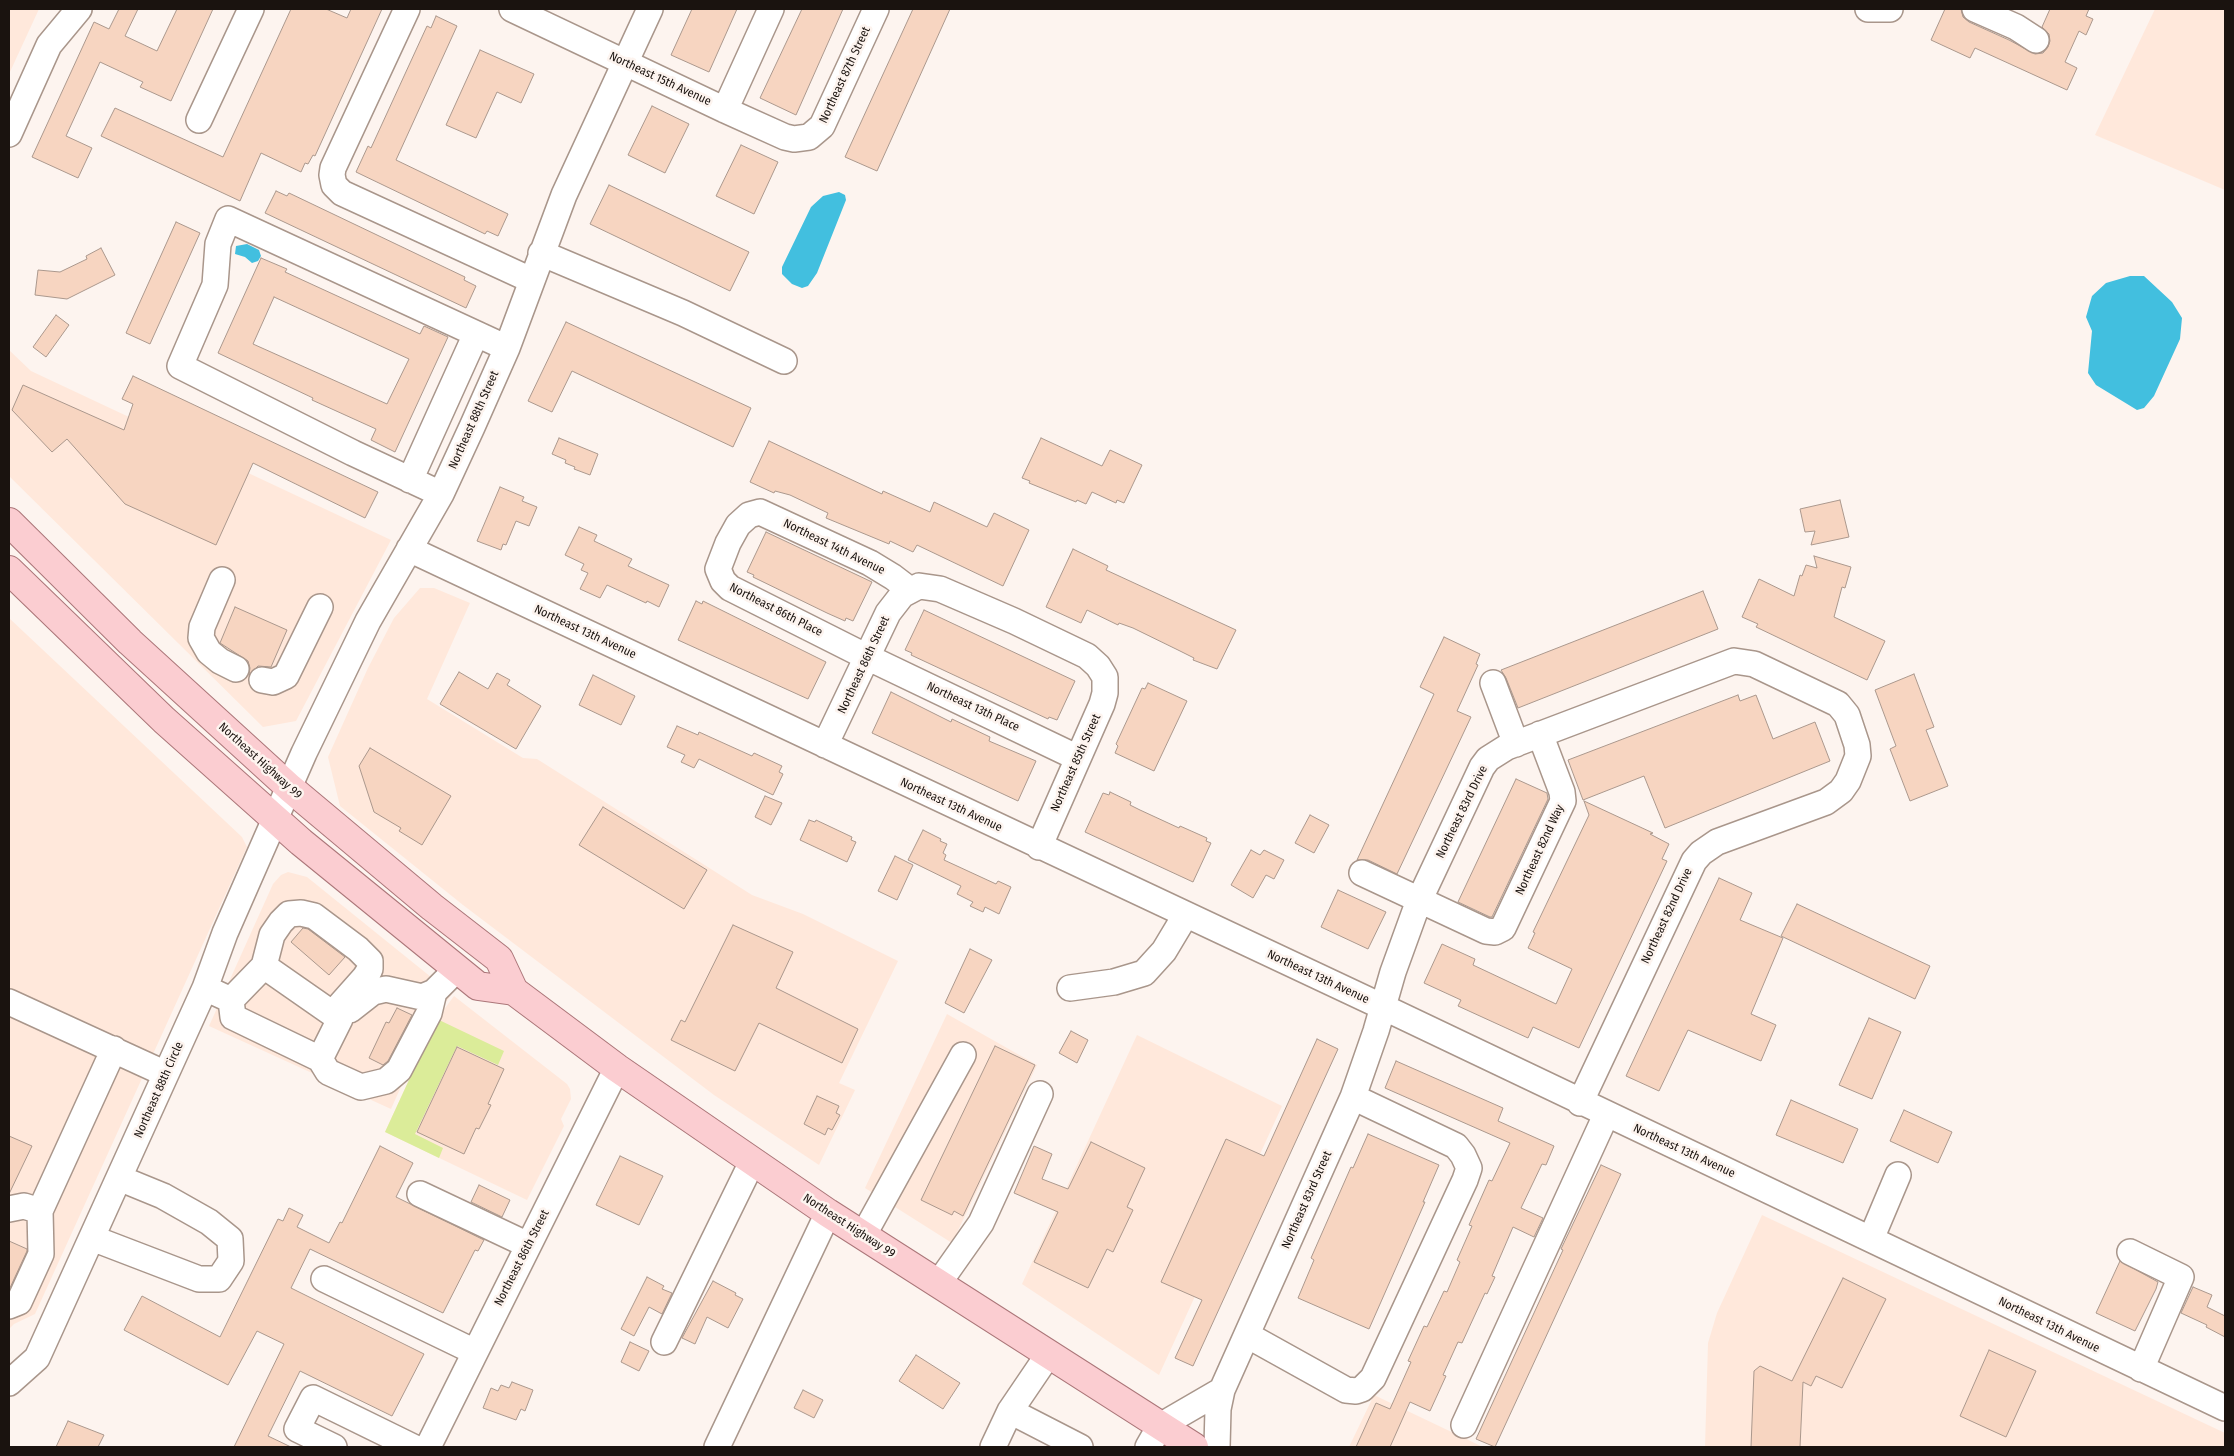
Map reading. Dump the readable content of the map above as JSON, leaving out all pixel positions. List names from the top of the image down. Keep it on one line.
{"streets":{"main road":["Northeast Highway 99"],"street":["Northeast 87th Street","Northeast 15th Avenue","Northeast 88th Street","Northeast 14th Avenue","Northeast 86th Place","Northeast 13th Avenue","Northeast 86th Street","Northeast 13th Place","Northeast 85th Street","Northeast 83rd Drive","Northeast 82nd Way","Northeast 82nd Drive","Northeast 88th Circle","Northeast 83rd Street"]},"crossings":[["Northeast 87th Street","Northeast 15th Avenue"],["Northeast 15th Avenue","Northeast 88th Street"],["Northeast 88th Street","Northeast 13th Avenue"],["Northeast 88th Street","Northeast Highway 99"],["Northeast 88th Street","Northeast 88th Circle"],["Northeast 14th Avenue","Northeast 86th Place"],["Northeast 14th Avenue","Northeast 86th Street"],["Northeast 14th Avenue","Northeast 85th Street"],["Northeast 86th Place","Northeast 86th Street"],["Northeast 86th Place","Northeast 13th Place"],["Northeast 13th Avenue","Northeast 86th Street"],["Northeast 13th Avenue","Northeast 85th Street"],["Northeast 13th Avenue","Northeast 83rd Drive"],["Northeast 13th Avenue","Northeast 82nd Drive"],["Northeast 13th Avenue","Northeast 83rd Street"],["Northeast 86th Street","Northeast 13th Place"],["Northeast 86th Street","Northeast Highway 99"],["Northeast 86th Street","Northeast 85th Street"],["Northeast 13th Place","Northeast 85th Street"],["Northeast Highway 99","Northeast 88th Circle"],["Northeast 83rd Drive","Northeast 82nd Way"],["Northeast 83rd Drive","Northeast 82nd Drive"],["Northeast 83rd Drive","Northeast 83rd Street"]]}
